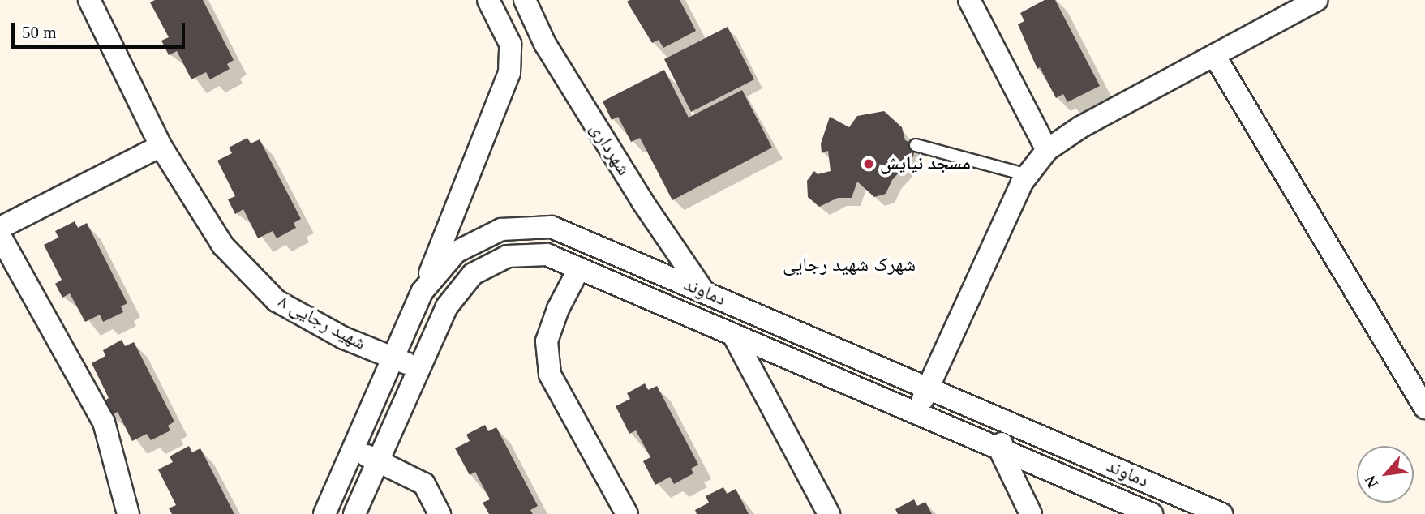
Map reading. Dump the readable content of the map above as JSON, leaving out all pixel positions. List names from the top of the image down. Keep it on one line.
{"streets":{"street":["شهرداری","دماوند","شهید رجایی ۸"]},"crossings":[["شهرداری","دماوند"],["دماوند","شهید رجایی ۸"]],"districts":["شهرک شهید رجایی"],"places":["مسجد نیایش"],"scale_bar":"50 m","north":"bottom left"}
